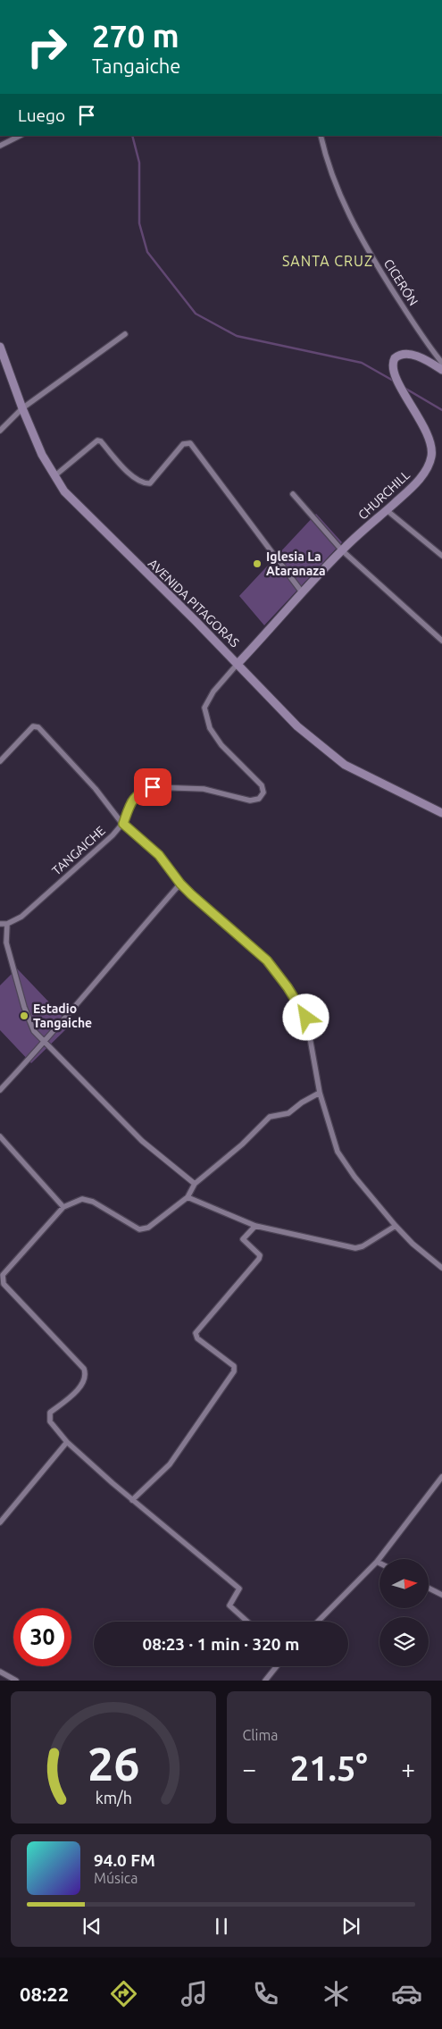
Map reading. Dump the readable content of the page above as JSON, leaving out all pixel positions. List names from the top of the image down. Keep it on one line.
{"streets":{"main road":["CHURCHILL","AVENIDA PITAGORAS"],"street":["CICERÓN","TANGAICHE"]},"crossings":[["CHURCHILL","AVENIDA PITAGORAS"],["CHURCHILL","TANGAICHE"],["AVENIDA PITAGORAS","TANGAICHE"]],"districts":["SANTA CRUZ"],"places":["Iglesia La Ataranaza","Estadio Tangaiche"],"north":"right","page":{"turn":["270 m","Tangaiche"],"then":"Luego","limit":"30","trip":"08:23 · 1 min · 320 m","tile":"Clima","heat":["−","21.5°","+"],"song":["94.0 FM","Música"],"tabs":"08:22","gauge":["26","km/h"]}}
